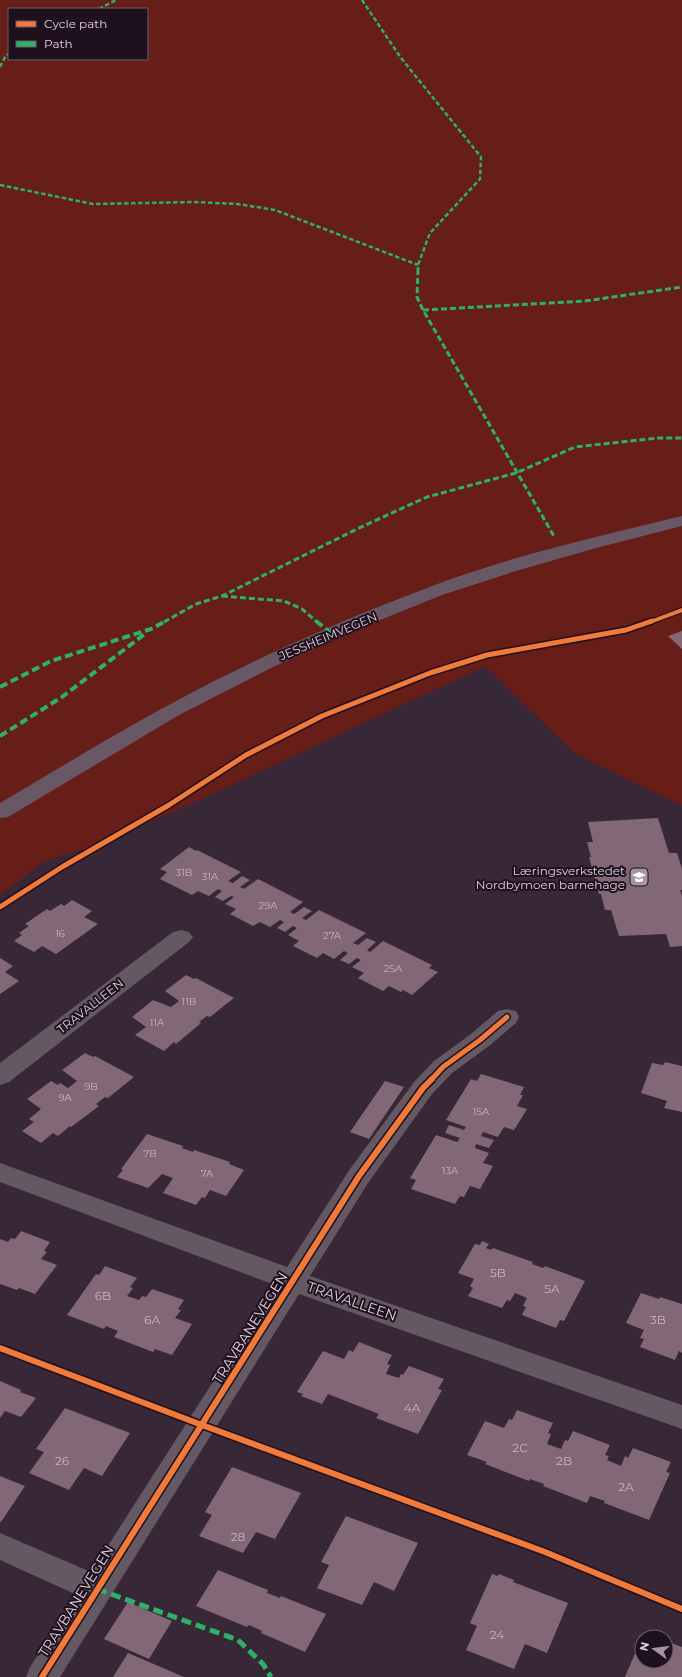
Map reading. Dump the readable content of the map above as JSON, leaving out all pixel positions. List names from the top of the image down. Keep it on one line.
{"streets":{"main road":["JESSHEIMVEGEN"],"street":["TRAVALLEEN","TRAVBANEVEGEN"]},"crossings":[["TRAVALLEEN","TRAVBANEVEGEN"]],"places":{"school or university":["Læringsverkstedet Nordbymoen barnehage"]},"house_numbers":["31B","31A","29A","16","27A","25A","11B","11A","9B","9A","15A","7B","13A","7A","5B","5A","6B","6A","3B","4A","2C","26","2B","2A","28","24"],"legend":["Cycle path","Path"],"north":"left"}
